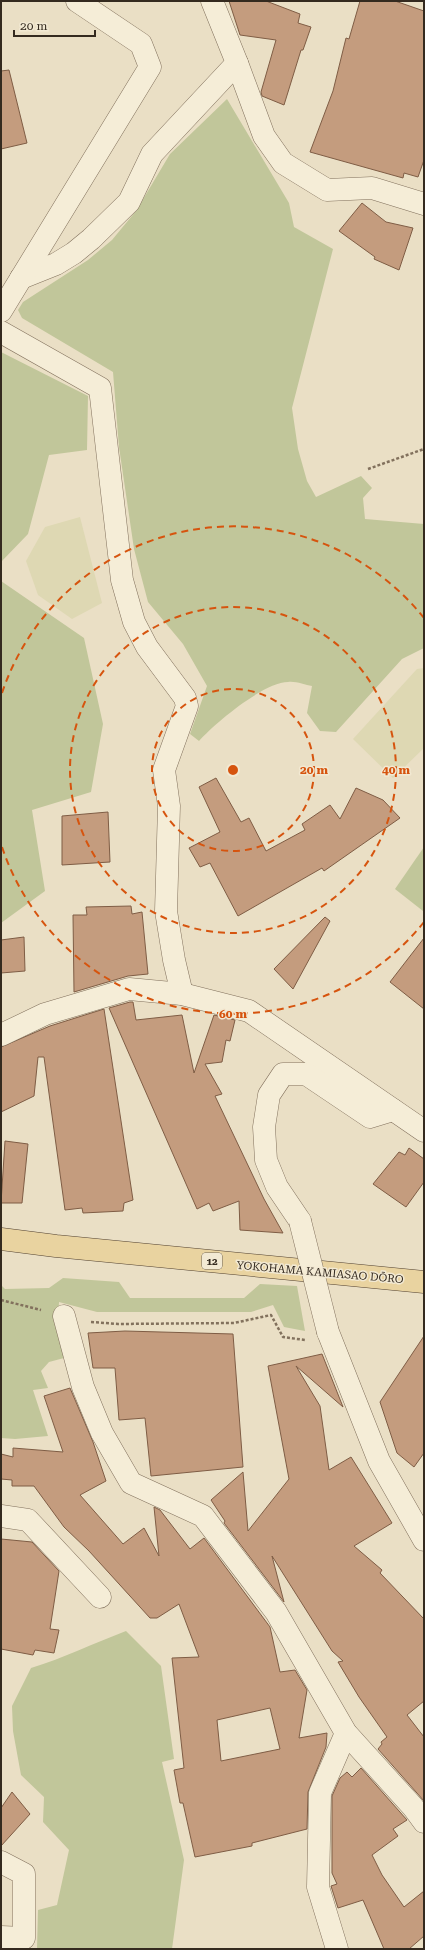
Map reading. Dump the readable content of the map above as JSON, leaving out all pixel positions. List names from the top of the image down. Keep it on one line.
{"streets":{"main road":["12","YOKOHAMA KAMIASAO DŌRO"]},"scale_bar":"20 m","rings":["20 m","40 m","60 m"]}
